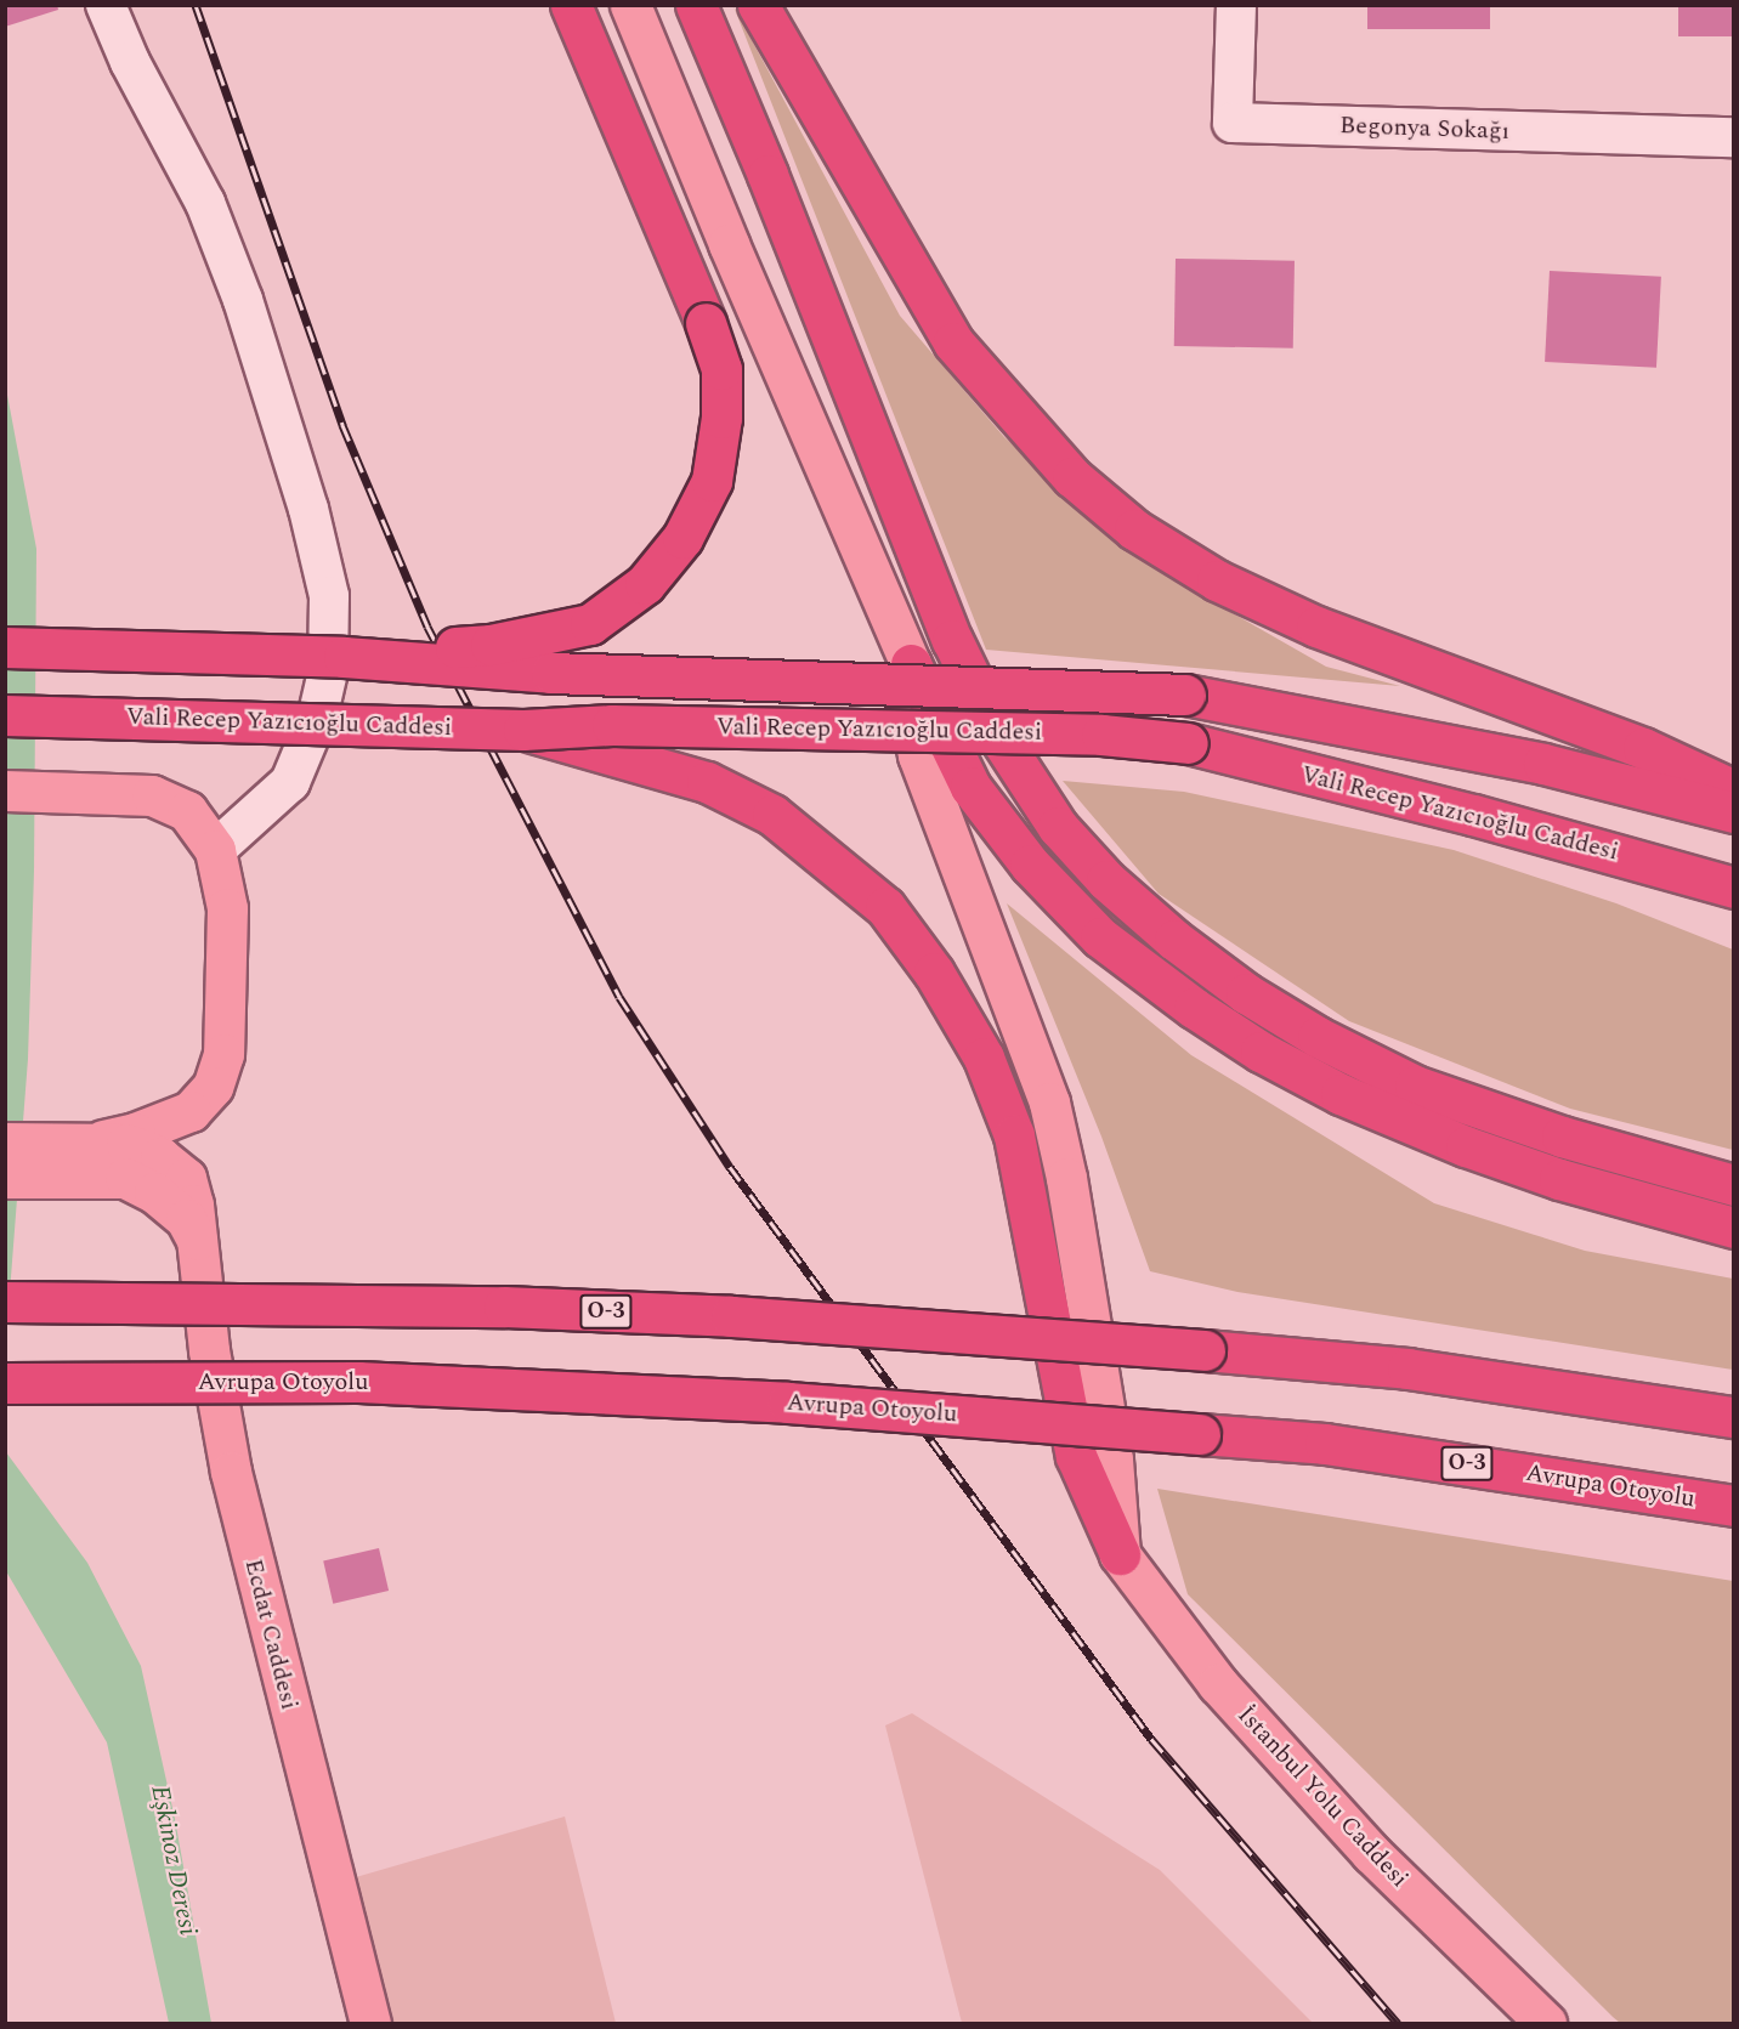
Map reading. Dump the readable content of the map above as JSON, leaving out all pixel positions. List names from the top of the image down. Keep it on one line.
{"streets":{"highway":["Vali Recep Yazıcıoğlu Caddesi","O-3","Avrupa Otoyolu"],"main road":["Ecdat Caddesi","İstanbul Yolu Caddesi"],"street":["Begonya Sokağı"]},"water":["Eşkinoz Deresi"]}
